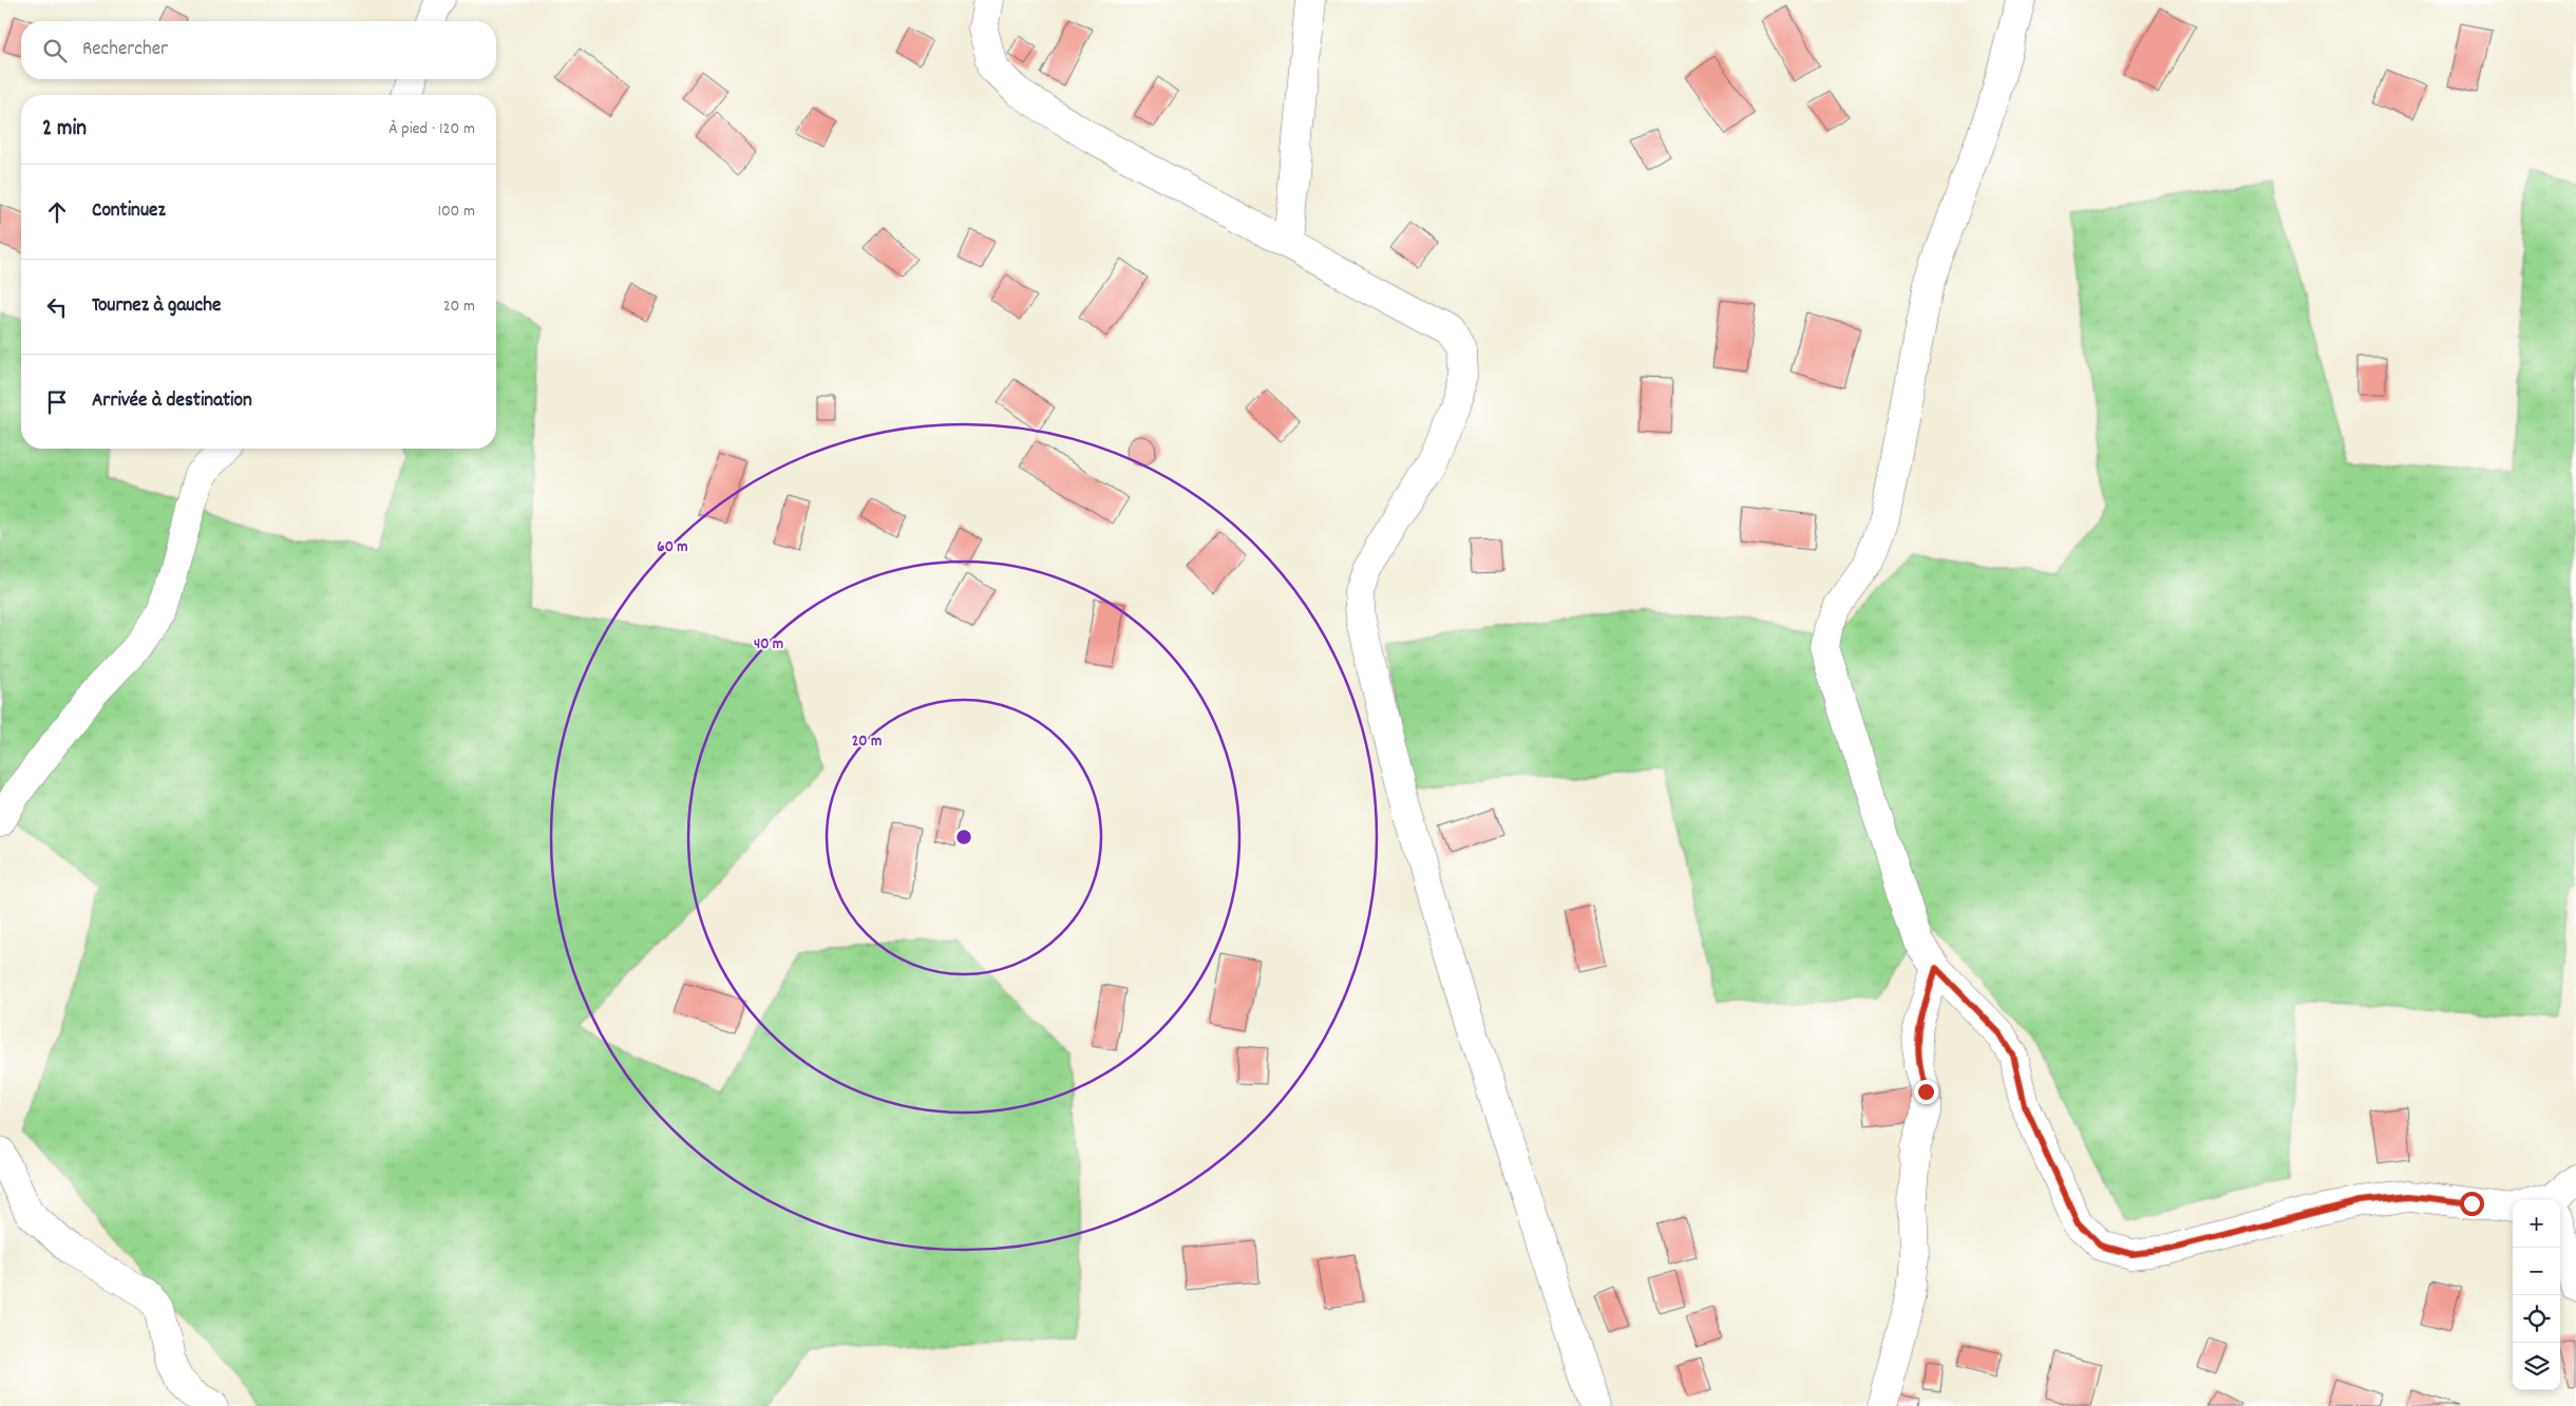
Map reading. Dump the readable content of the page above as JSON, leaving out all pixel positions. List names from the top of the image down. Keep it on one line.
{"page":{"search":"Rechercher","heading":["2 min","À pied · 120 m"],"list":[["Continuez","100 m"],["Tournez à gauche","20 m"],"Arrivée à destination"],"map_buttons":["+","−"]},"rings":["60 m","40 m","20 m"]}
